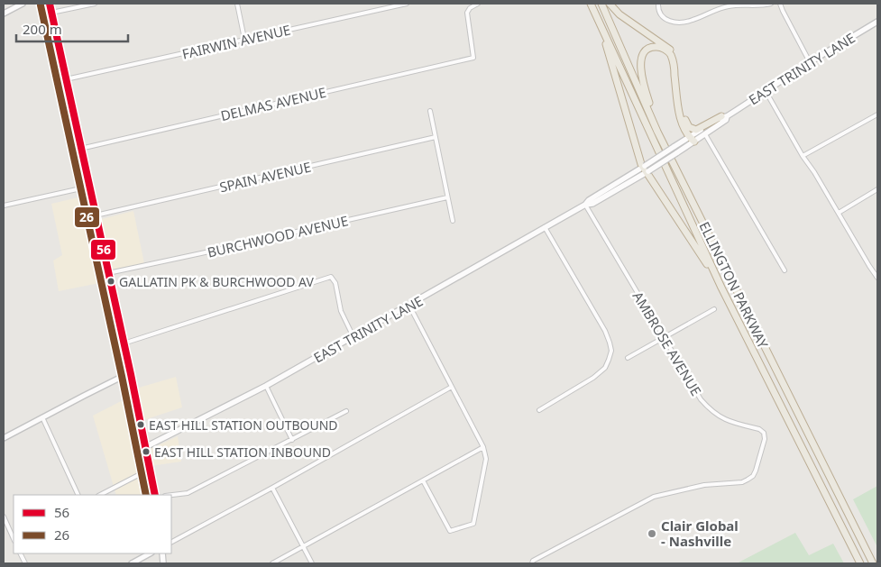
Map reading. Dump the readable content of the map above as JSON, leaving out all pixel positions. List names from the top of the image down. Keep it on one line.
{"streets":{"highway":["ELLINGTON PARKWAY"],"main road":["EAST TRINITY LANE"],"street":["FAIRWIN AVENUE","DELMAS AVENUE","SPAIN AVENUE","BURCHWOOD AVENUE","AMBROSE AVENUE"]},"crossings":[["EAST TRINITY LANE","AMBROSE AVENUE"]],"places":["GALLATIN PK & BURCHWOOD AV","EAST HILL STATION OUTBOUND","EAST HILL STATION INBOUND","Clair Global - Nashville"],"lines":["transit line 56","transit line 26"],"legend":["56","26"],"scale_bar":"200 m"}
